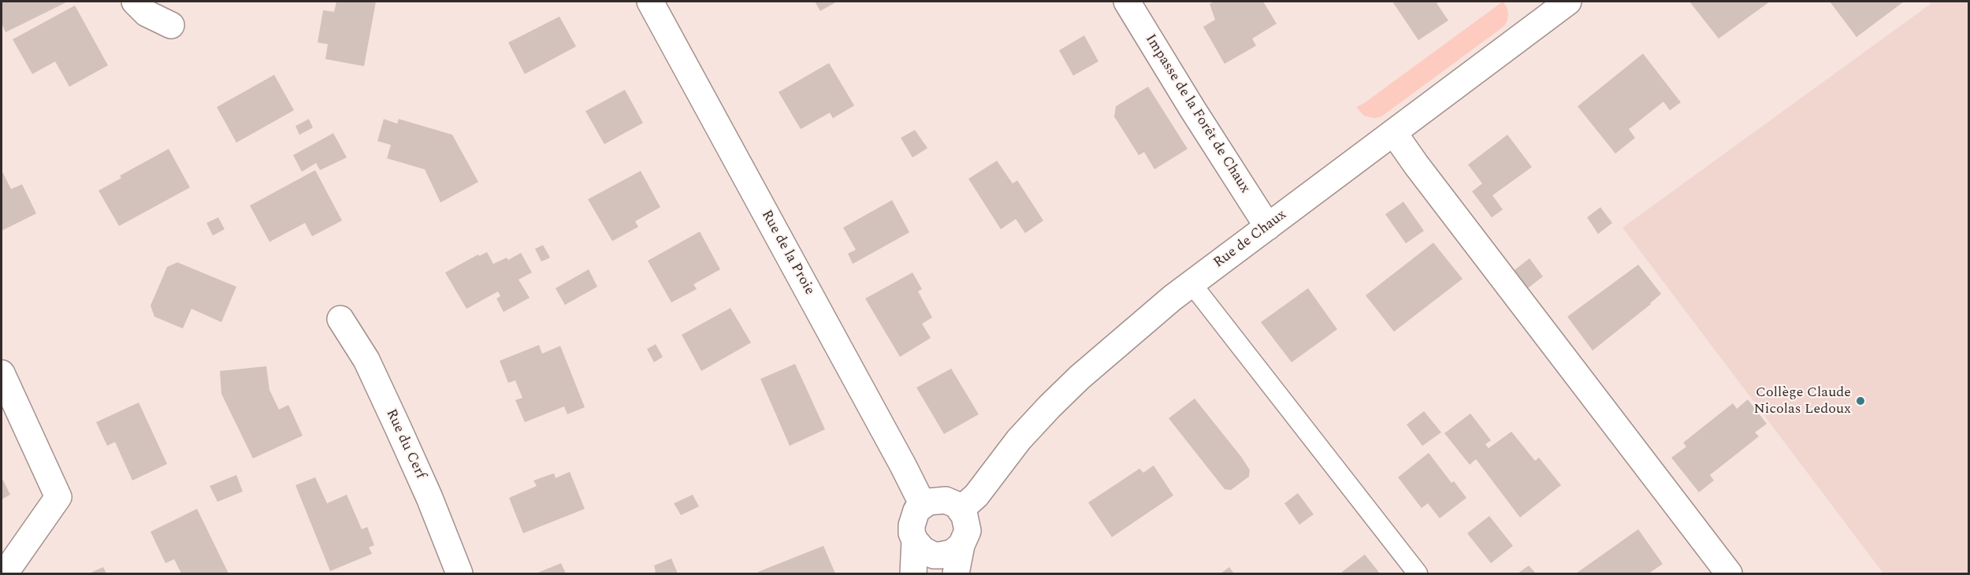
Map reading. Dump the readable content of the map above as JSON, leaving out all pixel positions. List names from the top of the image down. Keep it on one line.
{"streets":{"street":["Impasse de la Forêt de Chaux","Rue de Chaux","Rue de la Proie","Rue du Cerf"]},"crossings":[["Impasse de la Forêt de Chaux","Rue de Chaux"],["Rue de Chaux","Rue de la Proie"]],"places":["Collège Claude Nicolas Ledoux"]}
